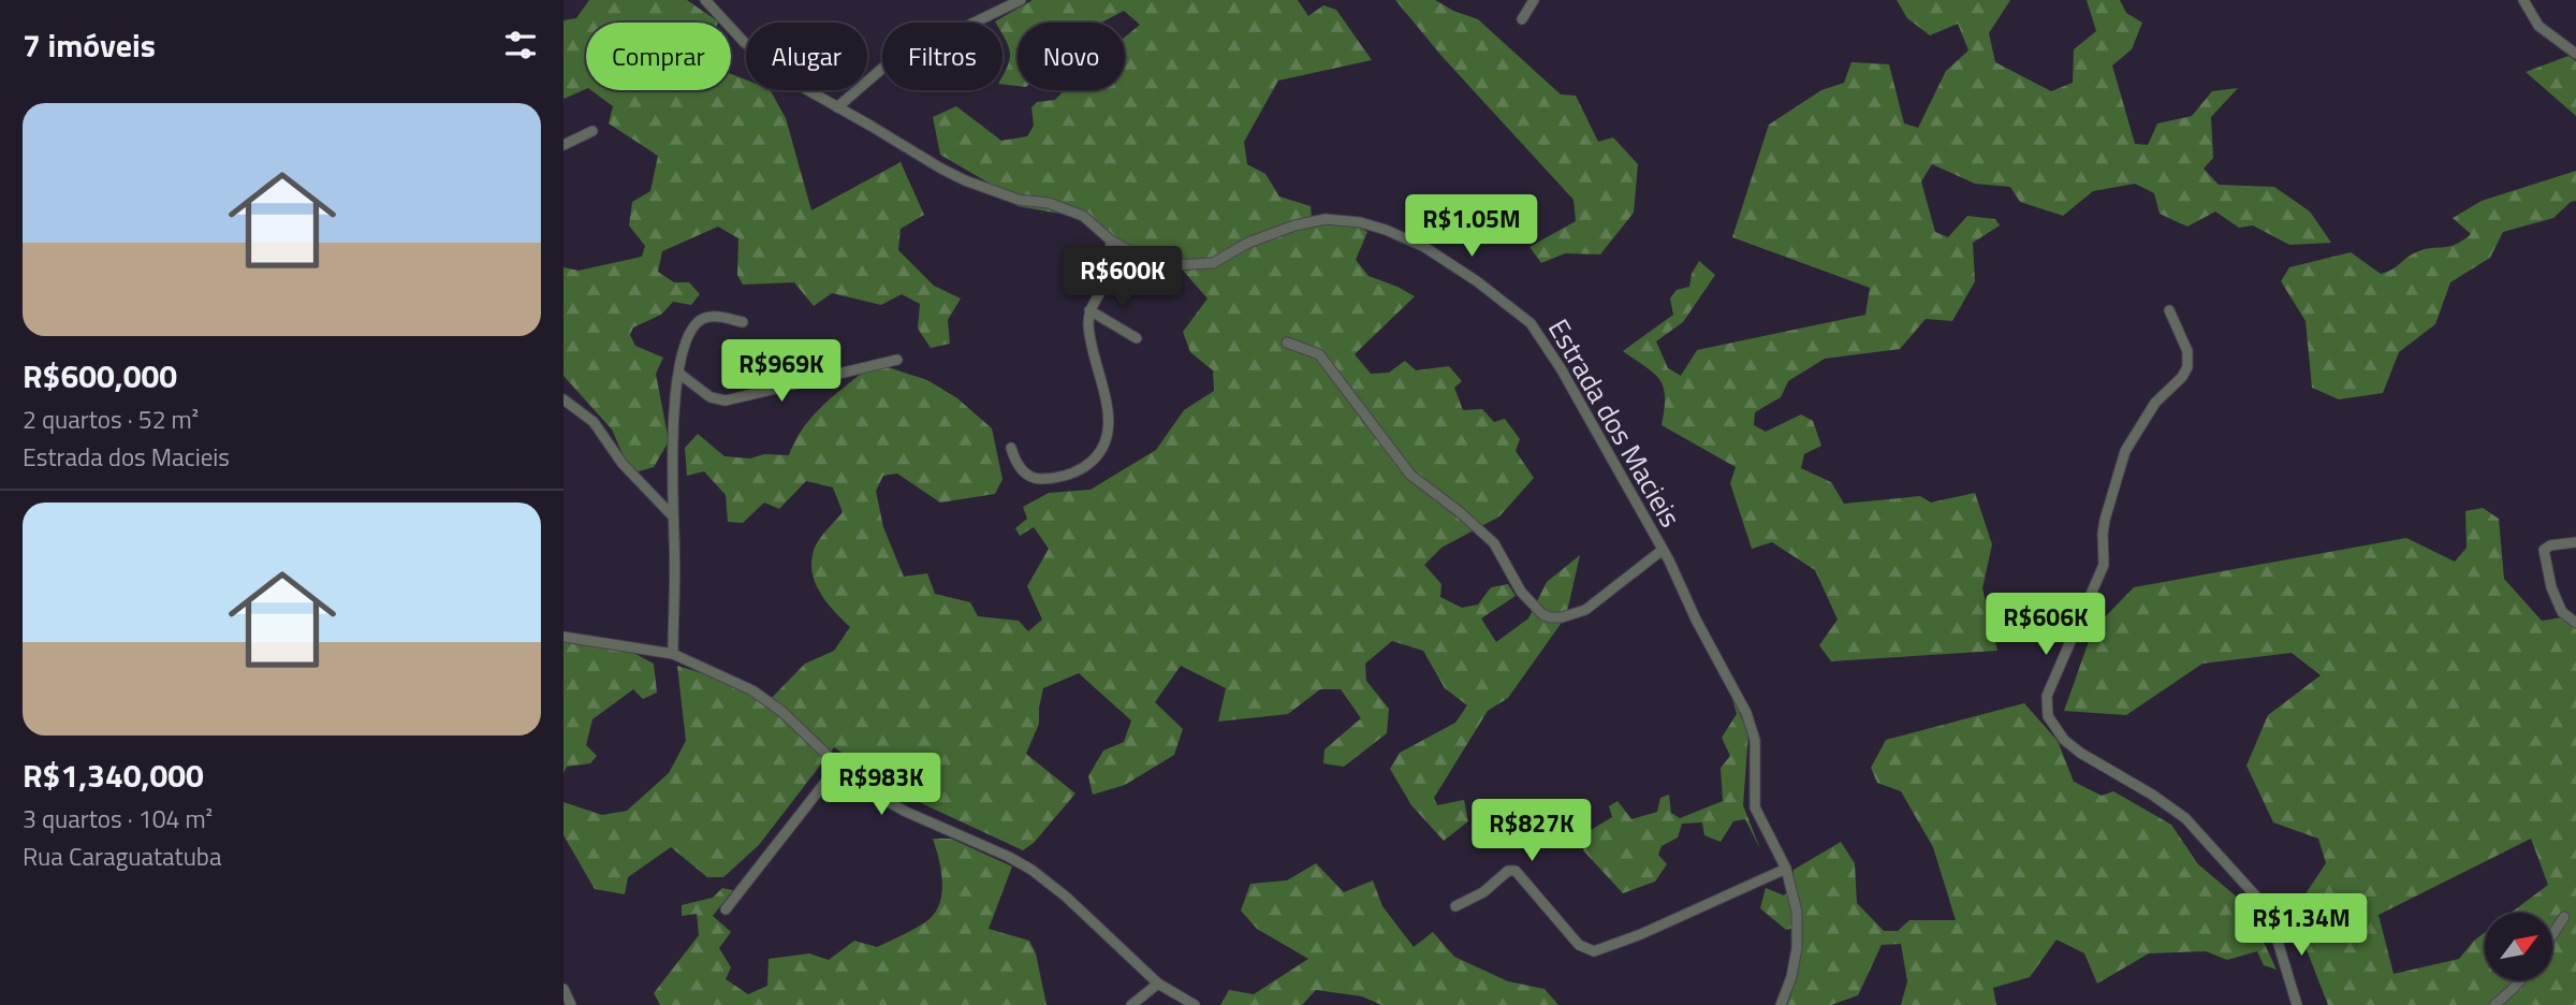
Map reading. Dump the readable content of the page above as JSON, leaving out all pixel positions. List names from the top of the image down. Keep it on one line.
{"streets":{"street":["Estrada dos Macieis"]},"north":"top right","page":{"heading":"7 imóveis","chip":["Comprar","Alugar","Filtros","Novo"],"list":[{"name":"R$600,000","note":"2 quartos · 52 m² · Estrada dos Macieis"},{"name":"R$1,340,000","note":"3 quartos · 104 m² · Rua Caraguatatuba"}],"price":["R$1.05M","R$600K","R$969K","R$606K","R$983K","R$827K","R$1.34M"]}}
